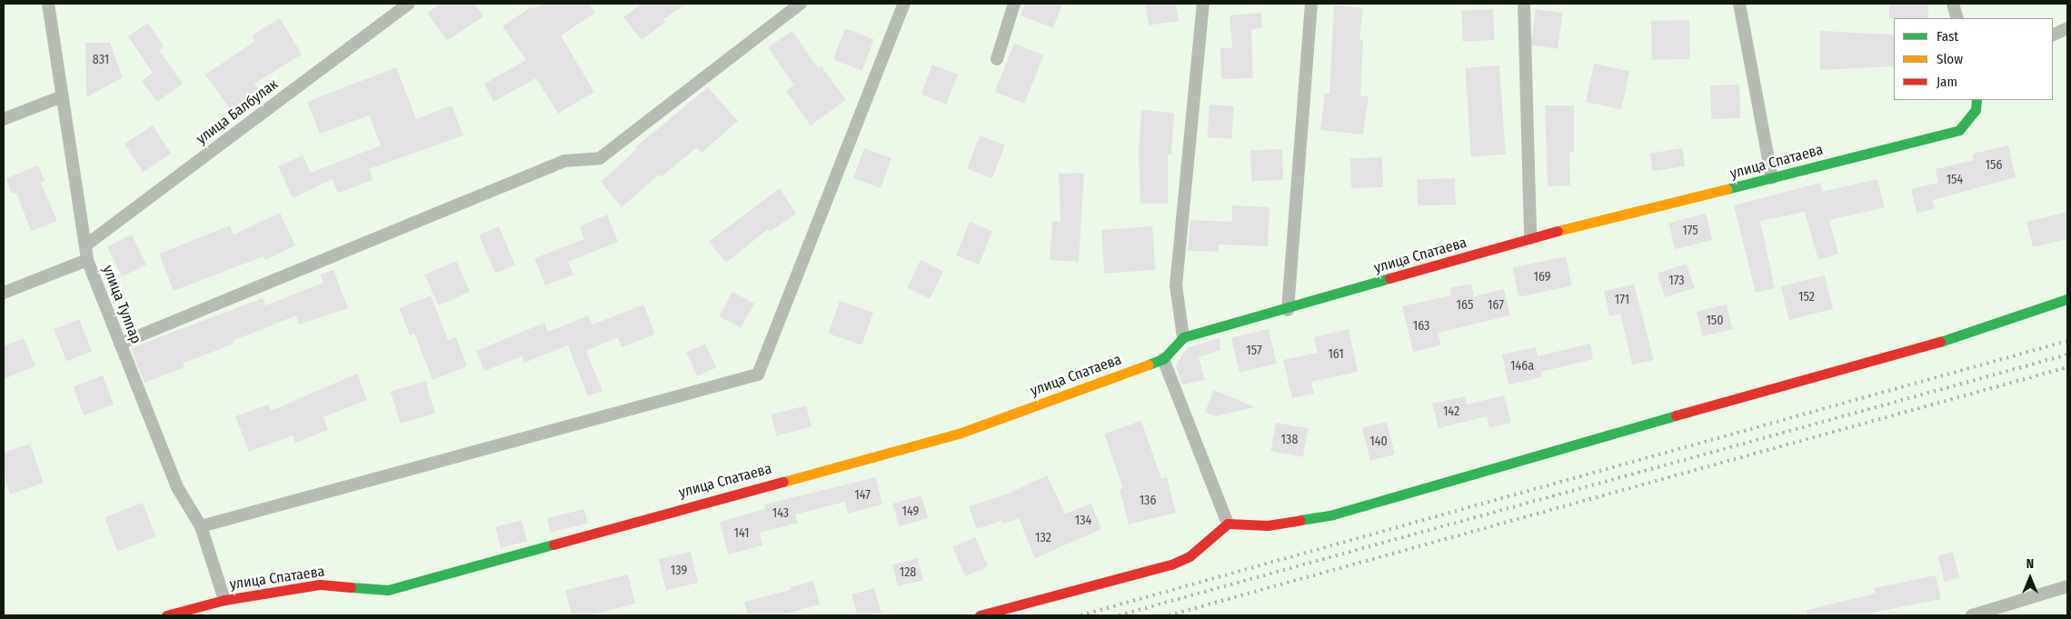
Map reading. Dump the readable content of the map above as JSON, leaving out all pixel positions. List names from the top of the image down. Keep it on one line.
{"streets":{"street":["улица Балбулак","улица Спатаева","улица Тулпар"]},"crossings":[["улица Балбулак","улица Тулпар"],["улица Спатаева","улица Тулпар"]],"house_numbers":["831","156","154","175","169","173","152","171","165","167","150","163","157","161","146а","142","138","140","147","136","149","143","134","141","132","139","128"],"legend":["Fast","Slow","Jam"],"north":"top"}
